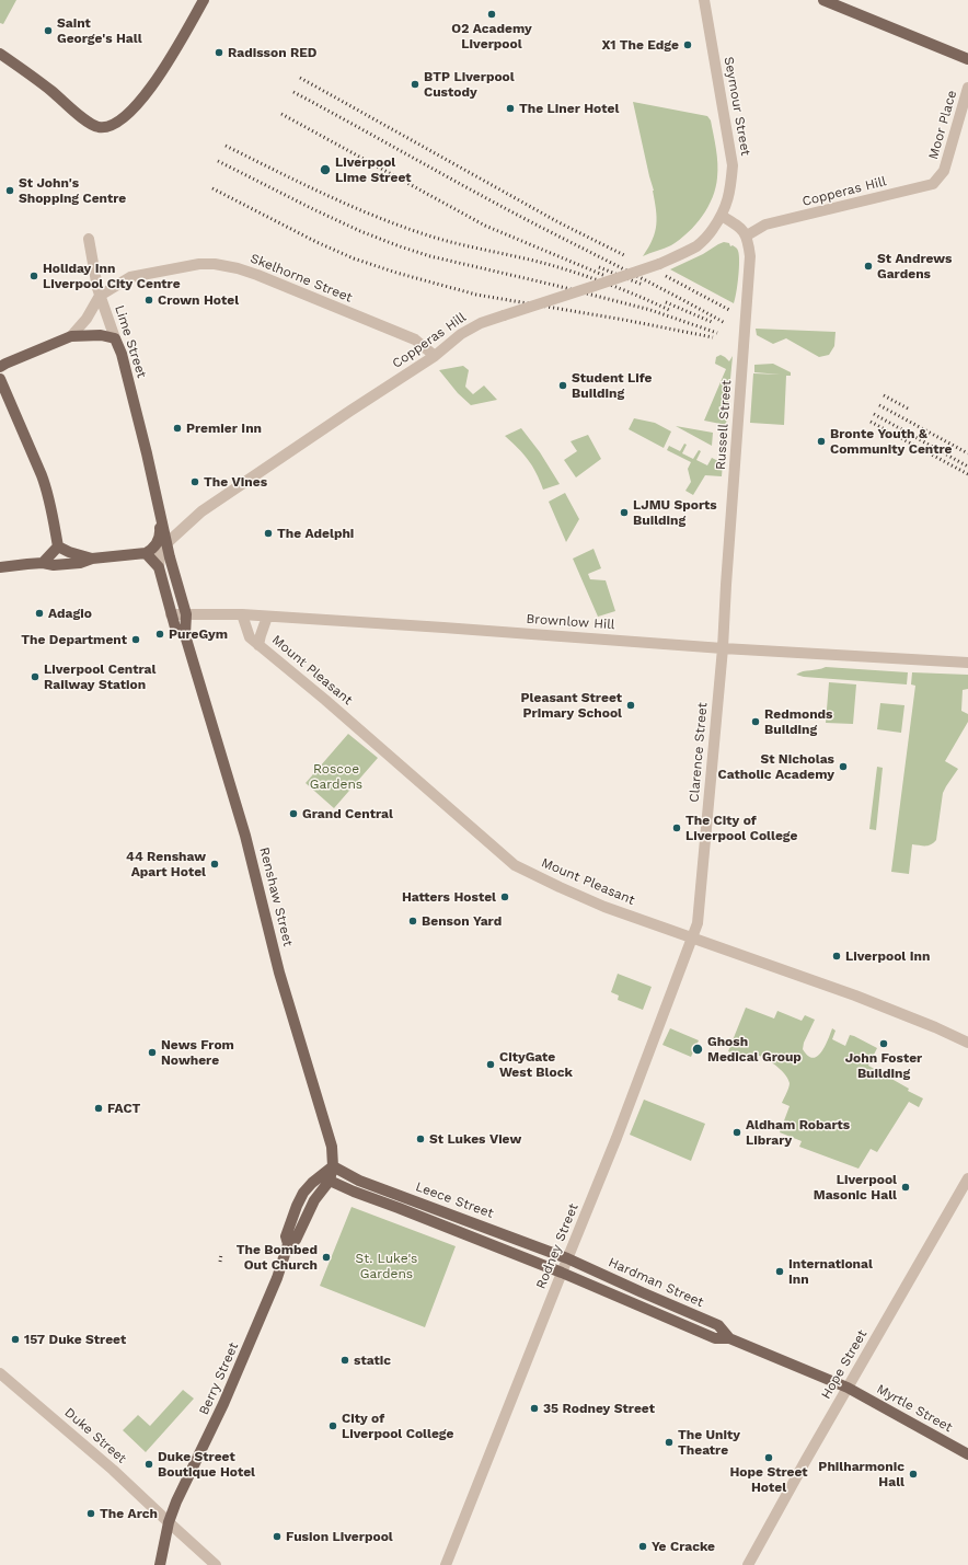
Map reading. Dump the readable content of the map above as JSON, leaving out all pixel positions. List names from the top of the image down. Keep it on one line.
{"streets":{"main road":["Lime Street","Renshaw Street","Leece Street","Hardman Street","Berry Street","Myrtle Street"],"street":["Seymour Street","Moor Place","Copperas Hill","Skelhorne Street","Russell Street","Brownlow Hill","Mount Pleasant","Clarence Street","Rodney Street","Hope Street","Duke Street"]},"crossings":[["Seymour Street","Copperas Hill"],["Moor Place","Copperas Hill"],["Copperas Hill","Skelhorne Street"],["Copperas Hill","Russell Street"],["Skelhorne Street","Lime Street"],["Russell Street","Brownlow Hill"],["Russell Street","Clarence Street"],["Brownlow Hill","Mount Pleasant"],["Brownlow Hill","Clarence Street"],["Mount Pleasant","Clarence Street"],["Mount Pleasant","Rodney Street"],["Clarence Street","Rodney Street"],["Renshaw Street","Leece Street"],["Renshaw Street","Berry Street"],["Leece Street","Rodney Street"],["Leece Street","Hardman Street"],["Leece Street","Berry Street"],["Rodney Street","Hardman Street"],["Hardman Street","Hope Street"],["Hardman Street","Myrtle Street"],["Hope Street","Myrtle Street"],["Berry Street","Duke Street"]],"parks":["Roscoe Gardens","St. Luke's Gardens"],"places":["O2 Academy Liverpool","Saint George's Hall","X1 The Edge","Radisson RED","BTP Liverpool Custody","The Liner Hotel","Liverpool Lime Street","St John's Shopping Centre","St Andrews Gardens","Holiday Inn Liverpool City Centre","Crown Hotel","Student Life Building","Premier Inn","Bronte Youth & Community Centre","The Vines","LJMU Sports Building","The Adelphi","Adagio","PureGym","The Department","Liverpool Central Railway Station","Pleasant Street Primary School","Redmonds Building","St Nicholas Catholic Academy","Grand Central","The City of Liverpool College","44 Renshaw Apart Hotel","Hatters Hostel","Benson Yard","Liverpool Inn","John Foster Building","Ghosh Medical Group","News From Nowhere","CityGate West Block","FACT","Aldham Robarts Library","St Lukes View","Liverpool Masonic Hall","The Bombed Out Church","International Inn","157 Duke Street","static","35 Rodney Street","City of Liverpool College","The Unity Theatre","Hope Street Hotel","Duke Street Boutique Hotel","Philharmonic Hall","The Arch","Fusion Liverpool","Ye Cracke"]}
